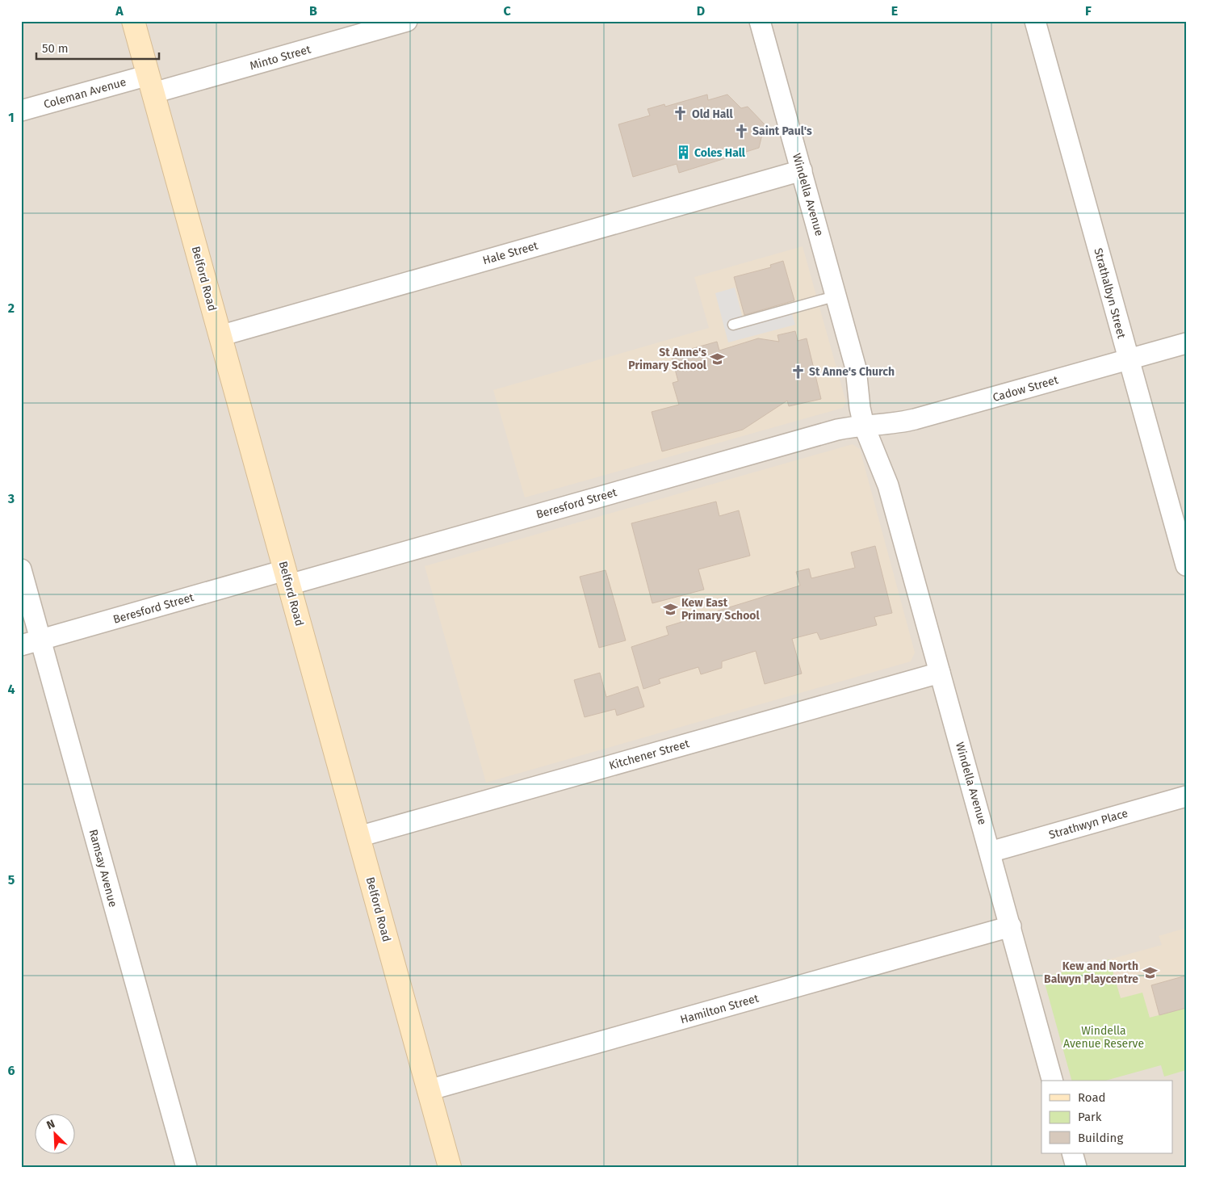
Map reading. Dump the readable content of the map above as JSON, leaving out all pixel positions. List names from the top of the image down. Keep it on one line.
{"streets":{"street":["Minto Street","Coleman Avenue","Windella Avenue","Hale Street","Belford Road","Strathalbyn Street","Cadow Street","Beresford Street","Kitchener Street","Strathwyn Place","Ramsay Avenue","Hamilton Street"]},"crossings":[["Minto Street","Coleman Avenue"],["Minto Street","Belford Road"],["Coleman Avenue","Belford Road"],["Windella Avenue","Hale Street"],["Windella Avenue","Cadow Street"],["Windella Avenue","Beresford Street"],["Windella Avenue","Kitchener Street"],["Windella Avenue","Strathwyn Place"],["Windella Avenue","Hamilton Street"],["Hale Street","Belford Road"],["Belford Road","Beresford Street"],["Belford Road","Kitchener Street"],["Belford Road","Hamilton Street"],["Strathalbyn Street","Cadow Street"],["Cadow Street","Beresford Street"],["Beresford Street","Ramsay Avenue"]],"parks":["Windella Avenue Reserve"],"places":{"church":["Old Hall","Saint Paul's","St Anne's Church"],"building":["Coles Hall"],"school or university":["St Anne's Primary School","Kew East Primary School","Kew and North Balwyn Playcentre"]},"legend":["Road","Park","Building"],"scale_bar":"50 m","north":"top left","grid":{"columns":["A","B","C","D","E","F"],"rows":["1","2","3","4","5","6"]}}
